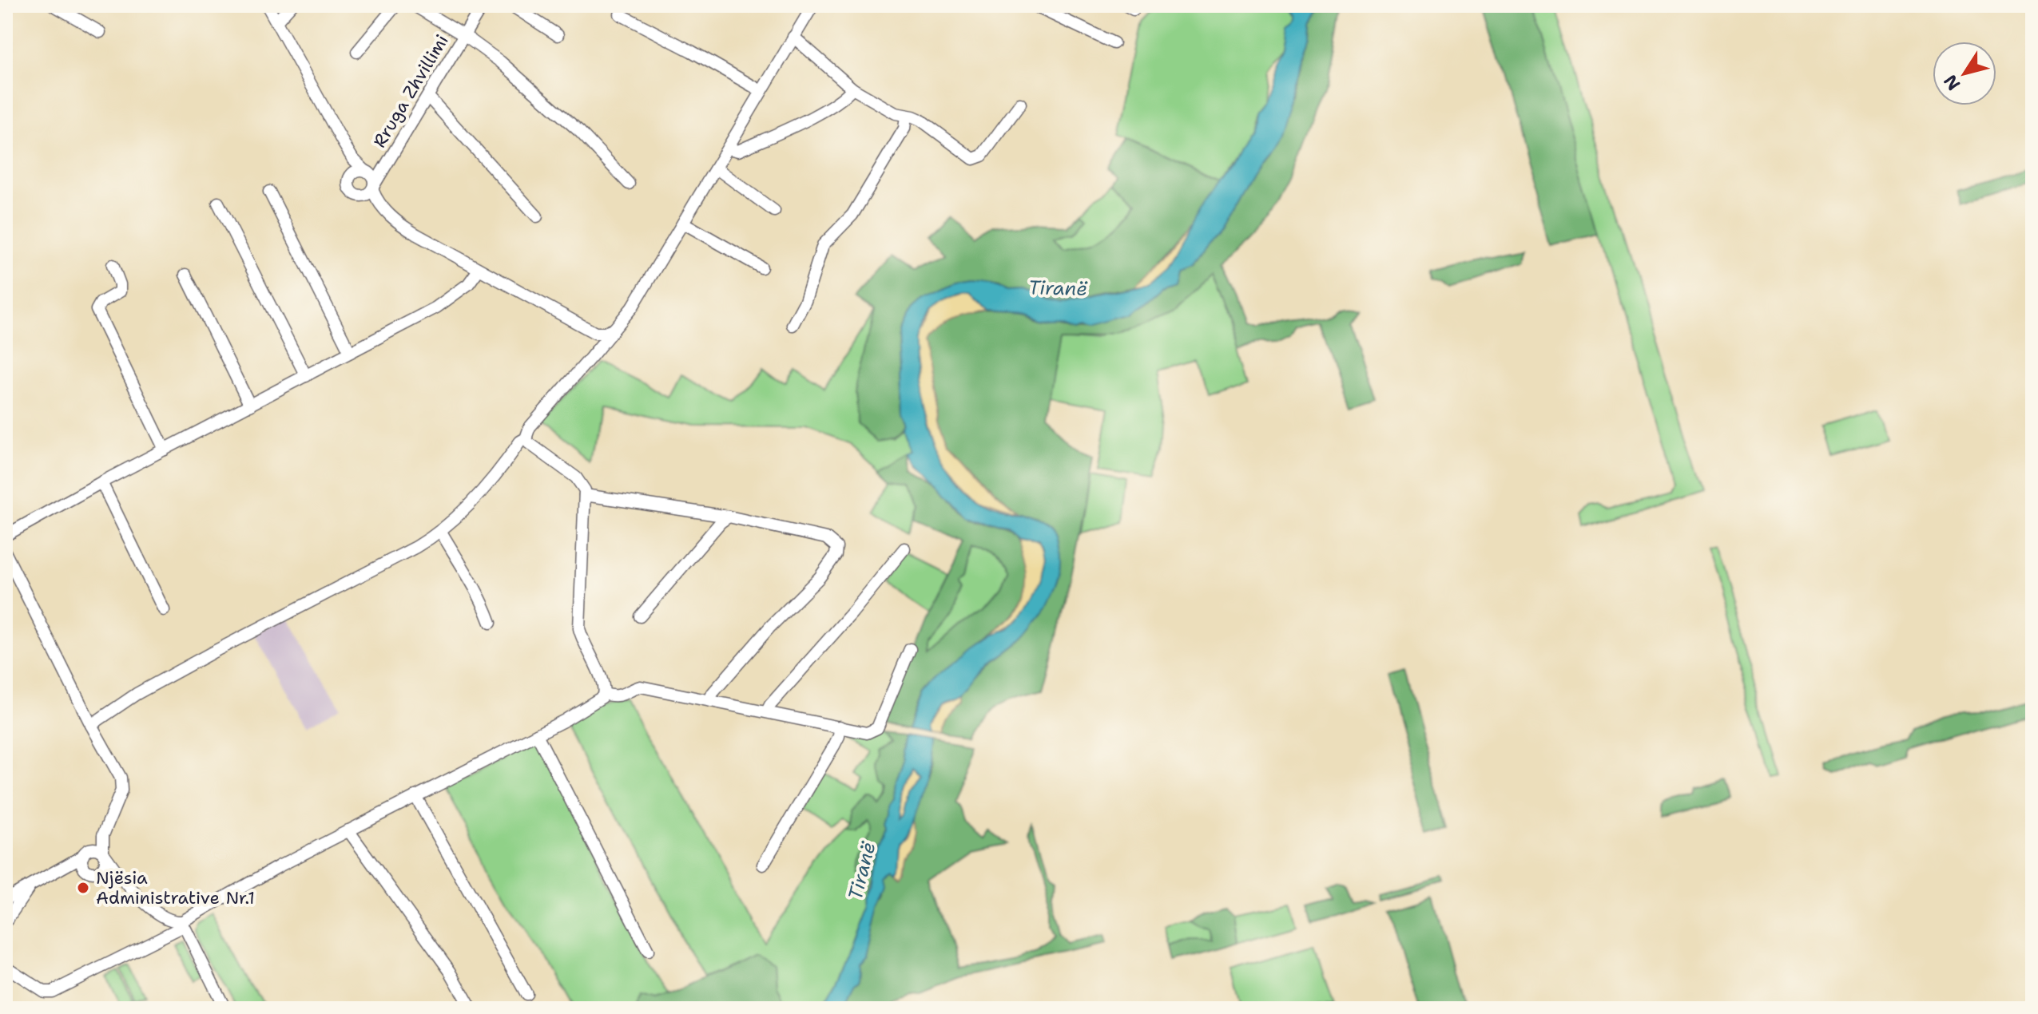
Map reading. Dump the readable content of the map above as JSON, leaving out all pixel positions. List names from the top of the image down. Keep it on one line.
{"streets":{"street":["Rruga Zhvillimi"]},"water":["Tiranë"],"places":["Njësia Administrative Nr.1"],"north":"bottom left"}
